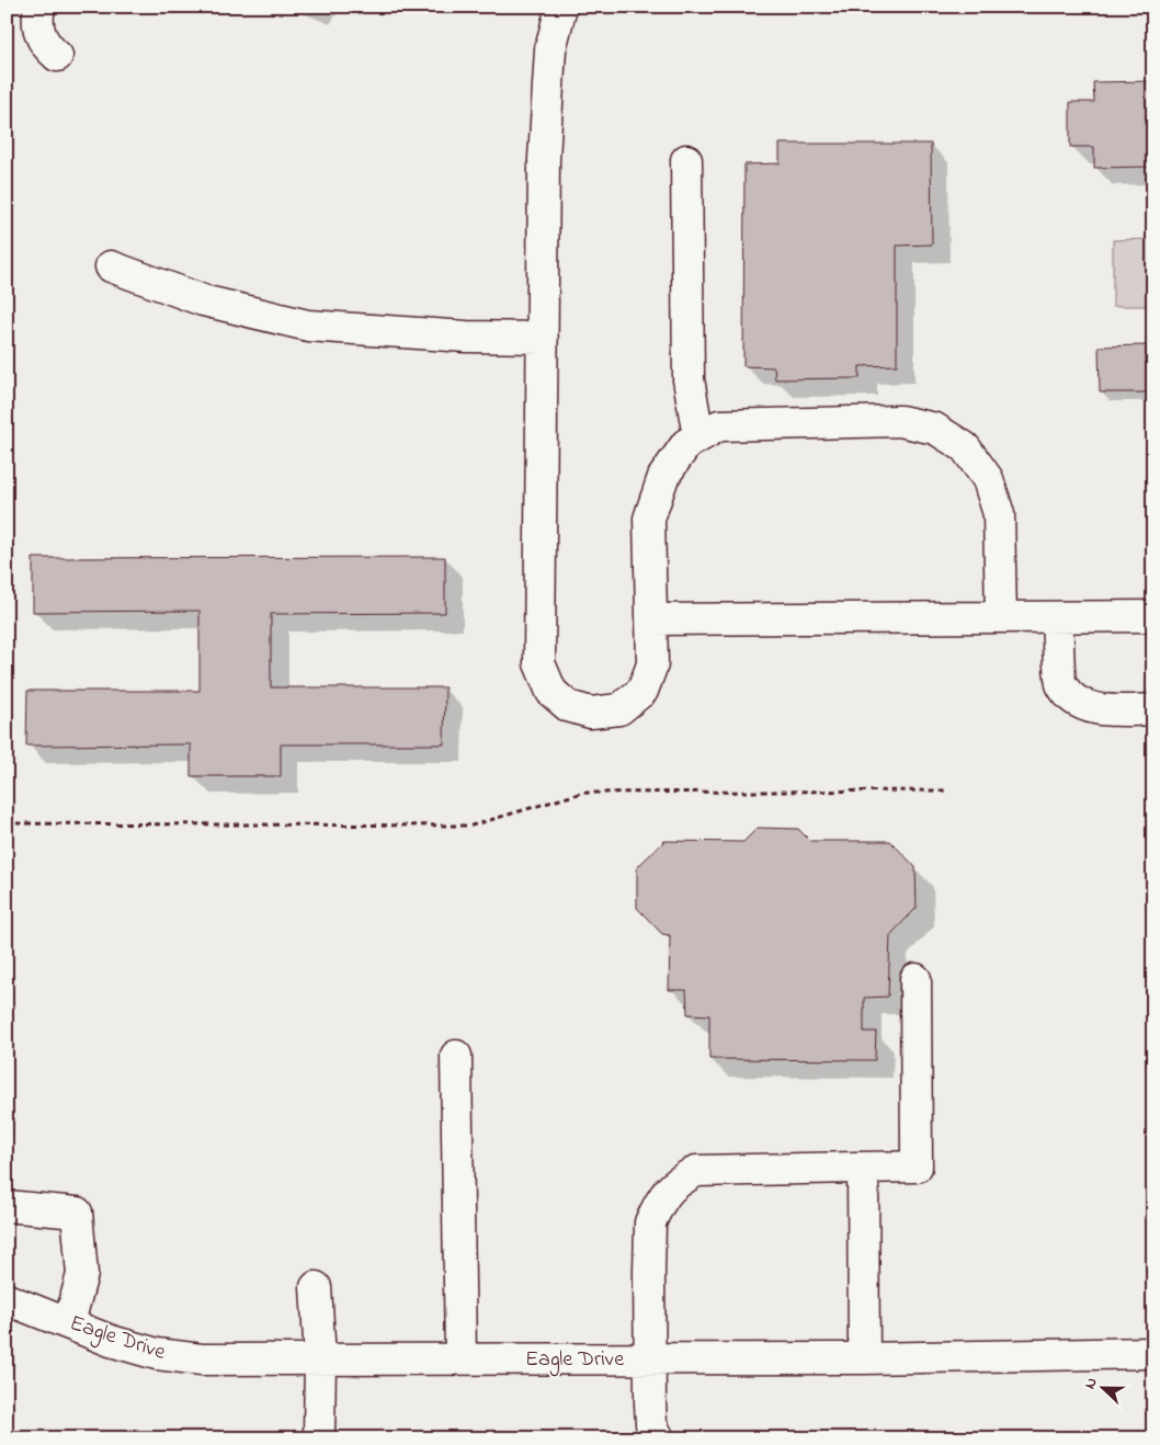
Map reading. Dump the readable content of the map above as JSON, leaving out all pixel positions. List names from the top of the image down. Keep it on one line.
{"streets":{"street":["Eagle Drive"]},"north":"left"}
